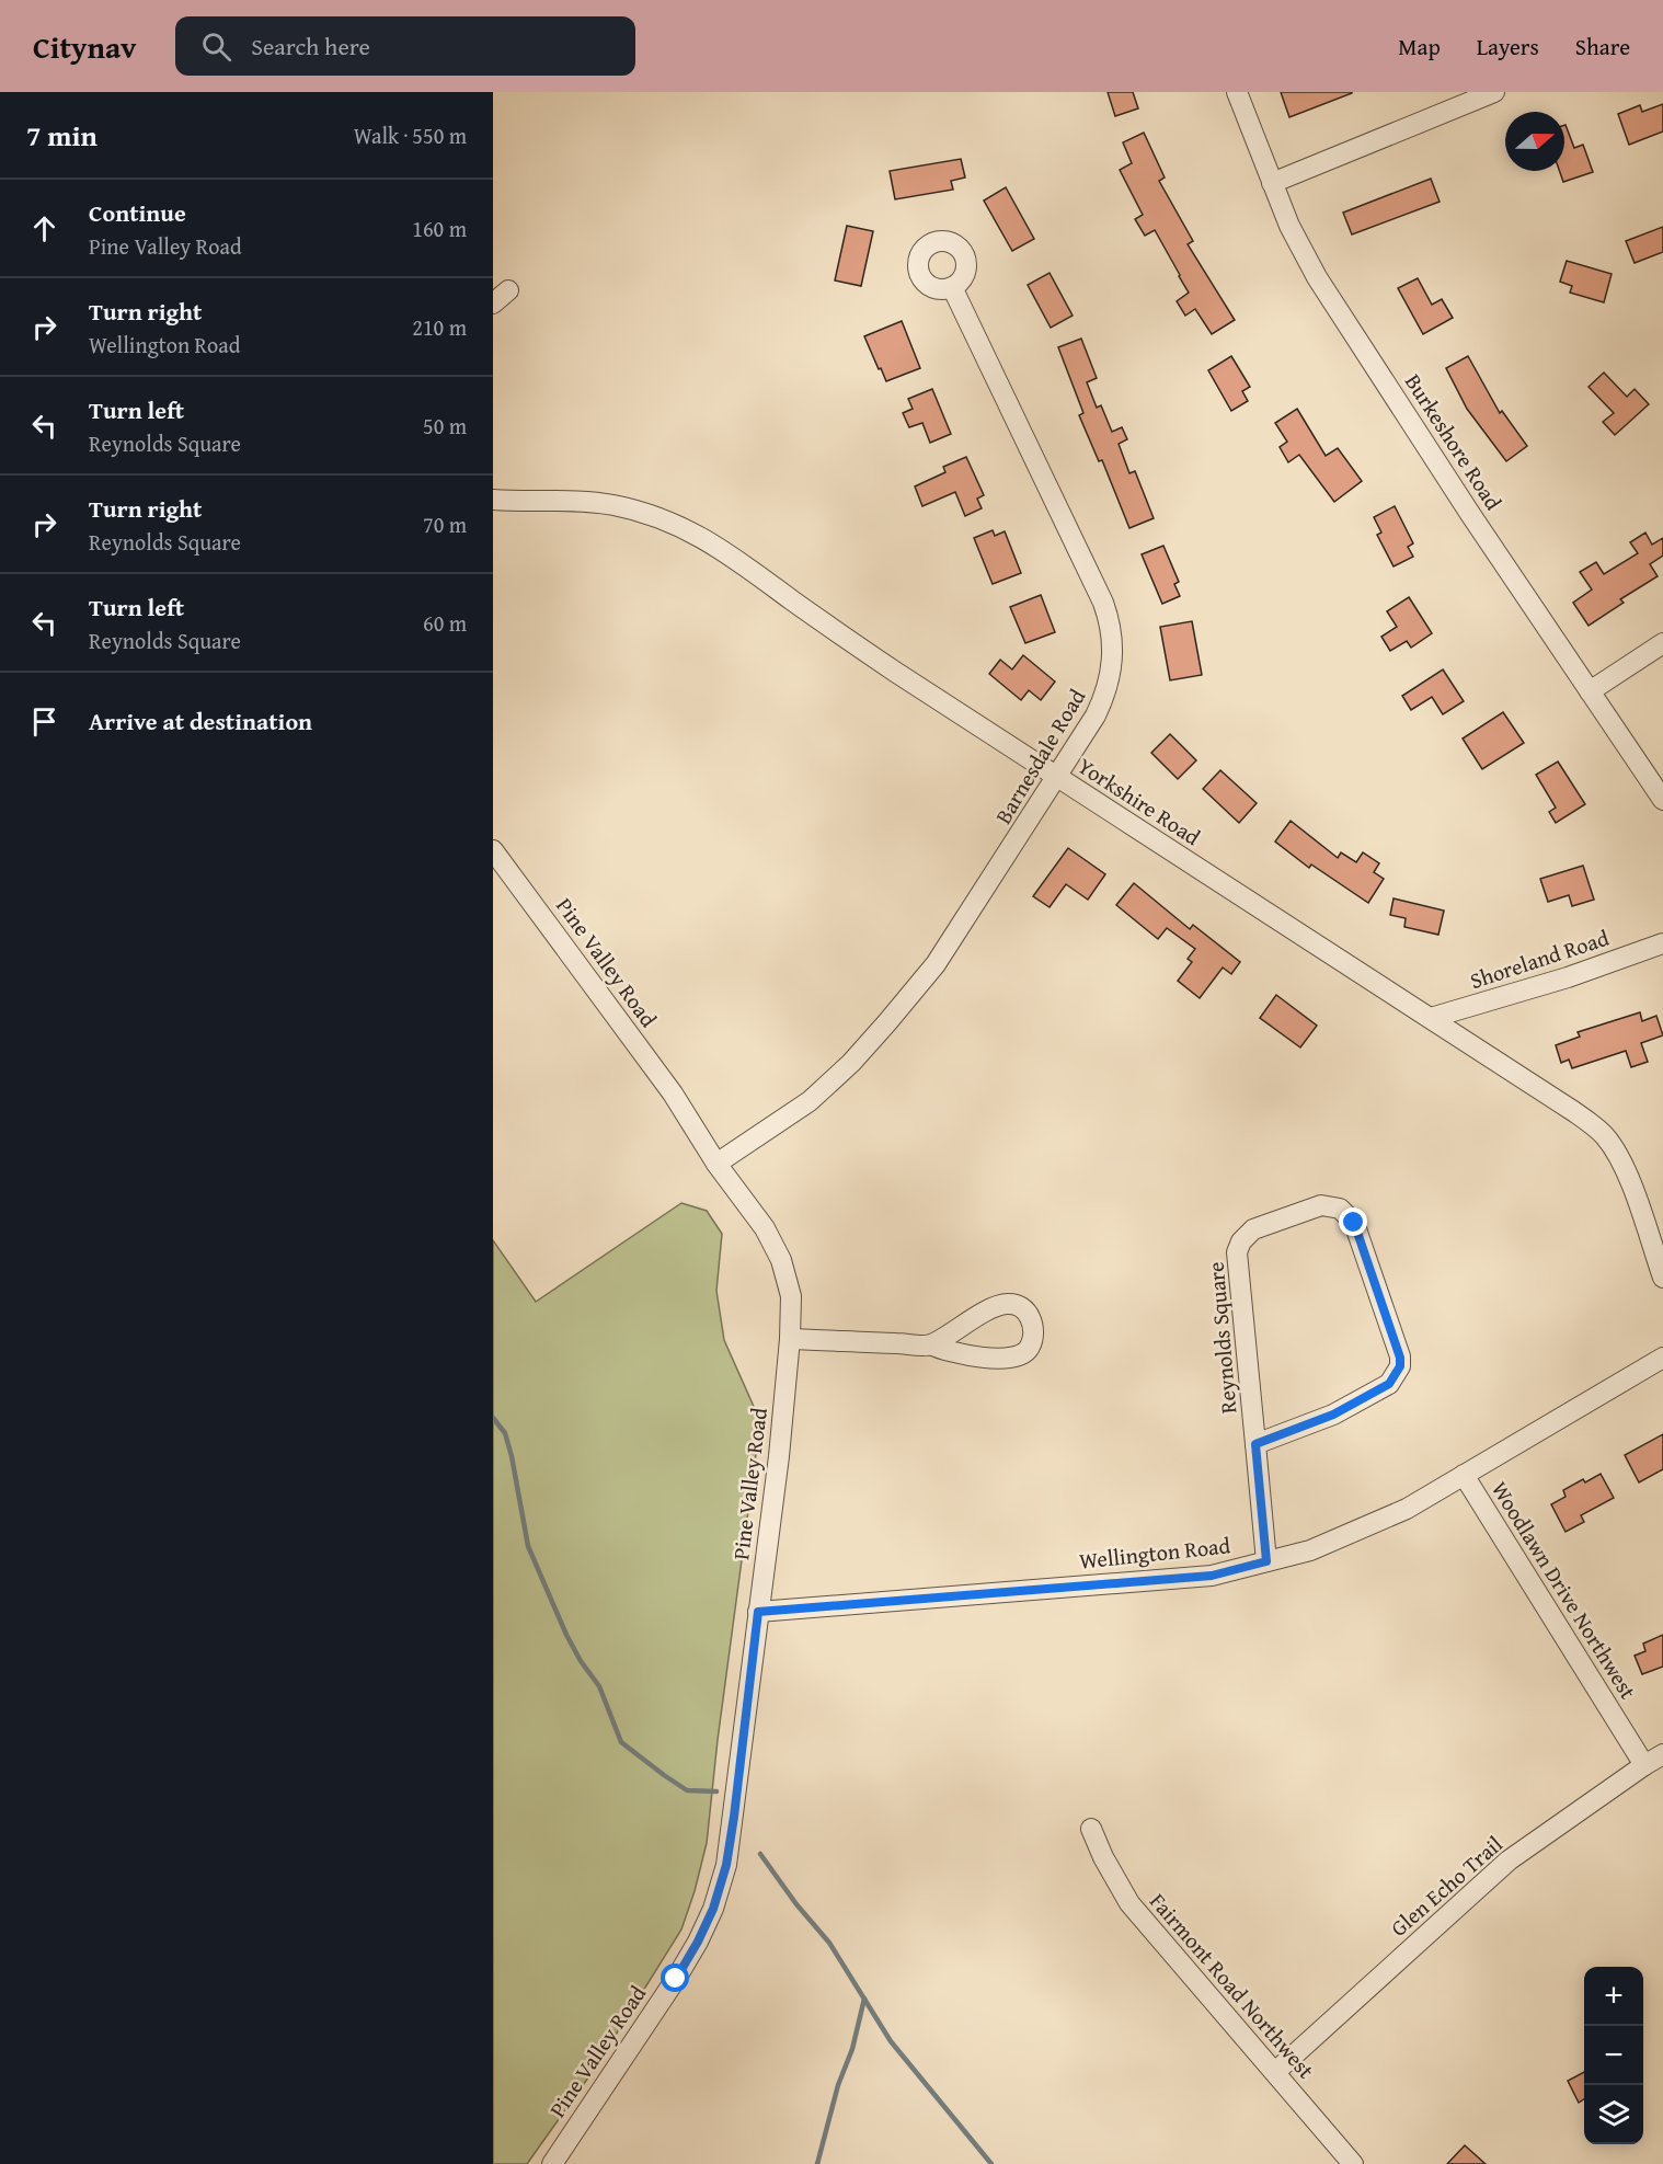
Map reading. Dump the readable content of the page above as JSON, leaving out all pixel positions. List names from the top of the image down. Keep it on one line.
{"streets":{"street":["Burkeshore Road","Barnesdale Road","Yorkshire Road","Shoreland Road","Pine Valley Road","Reynolds Square","Wellington Road","Woodlawn Drive Northwest","Glen Echo Trail","Fairmont Road Northwest"]},"crossings":[["Barnesdale Road","Yorkshire Road"],["Barnesdale Road","Pine Valley Road"],["Yorkshire Road","Shoreland Road"],["Pine Valley Road","Wellington Road"],["Reynolds Square","Wellington Road"],["Wellington Road","Woodlawn Drive Northwest"],["Woodlawn Drive Northwest","Glen Echo Trail"],["Glen Echo Trail","Fairmont Road Northwest"]],"north":"right","page":{"header":"Citynav","search":"Search here","nav":["Map","Layers","Share"],"heading":["7 min","Walk · 550 m"],"list":[["Continue","Pine Valley Road","160 m"],["Turn right","Wellington Road","210 m"],["Turn left","Reynolds Square","50 m"],["Turn right","Reynolds Square","70 m"],["Turn left","Reynolds Square","60 m"],"Arrive at destination"],"map_buttons":["+","−"]}}
